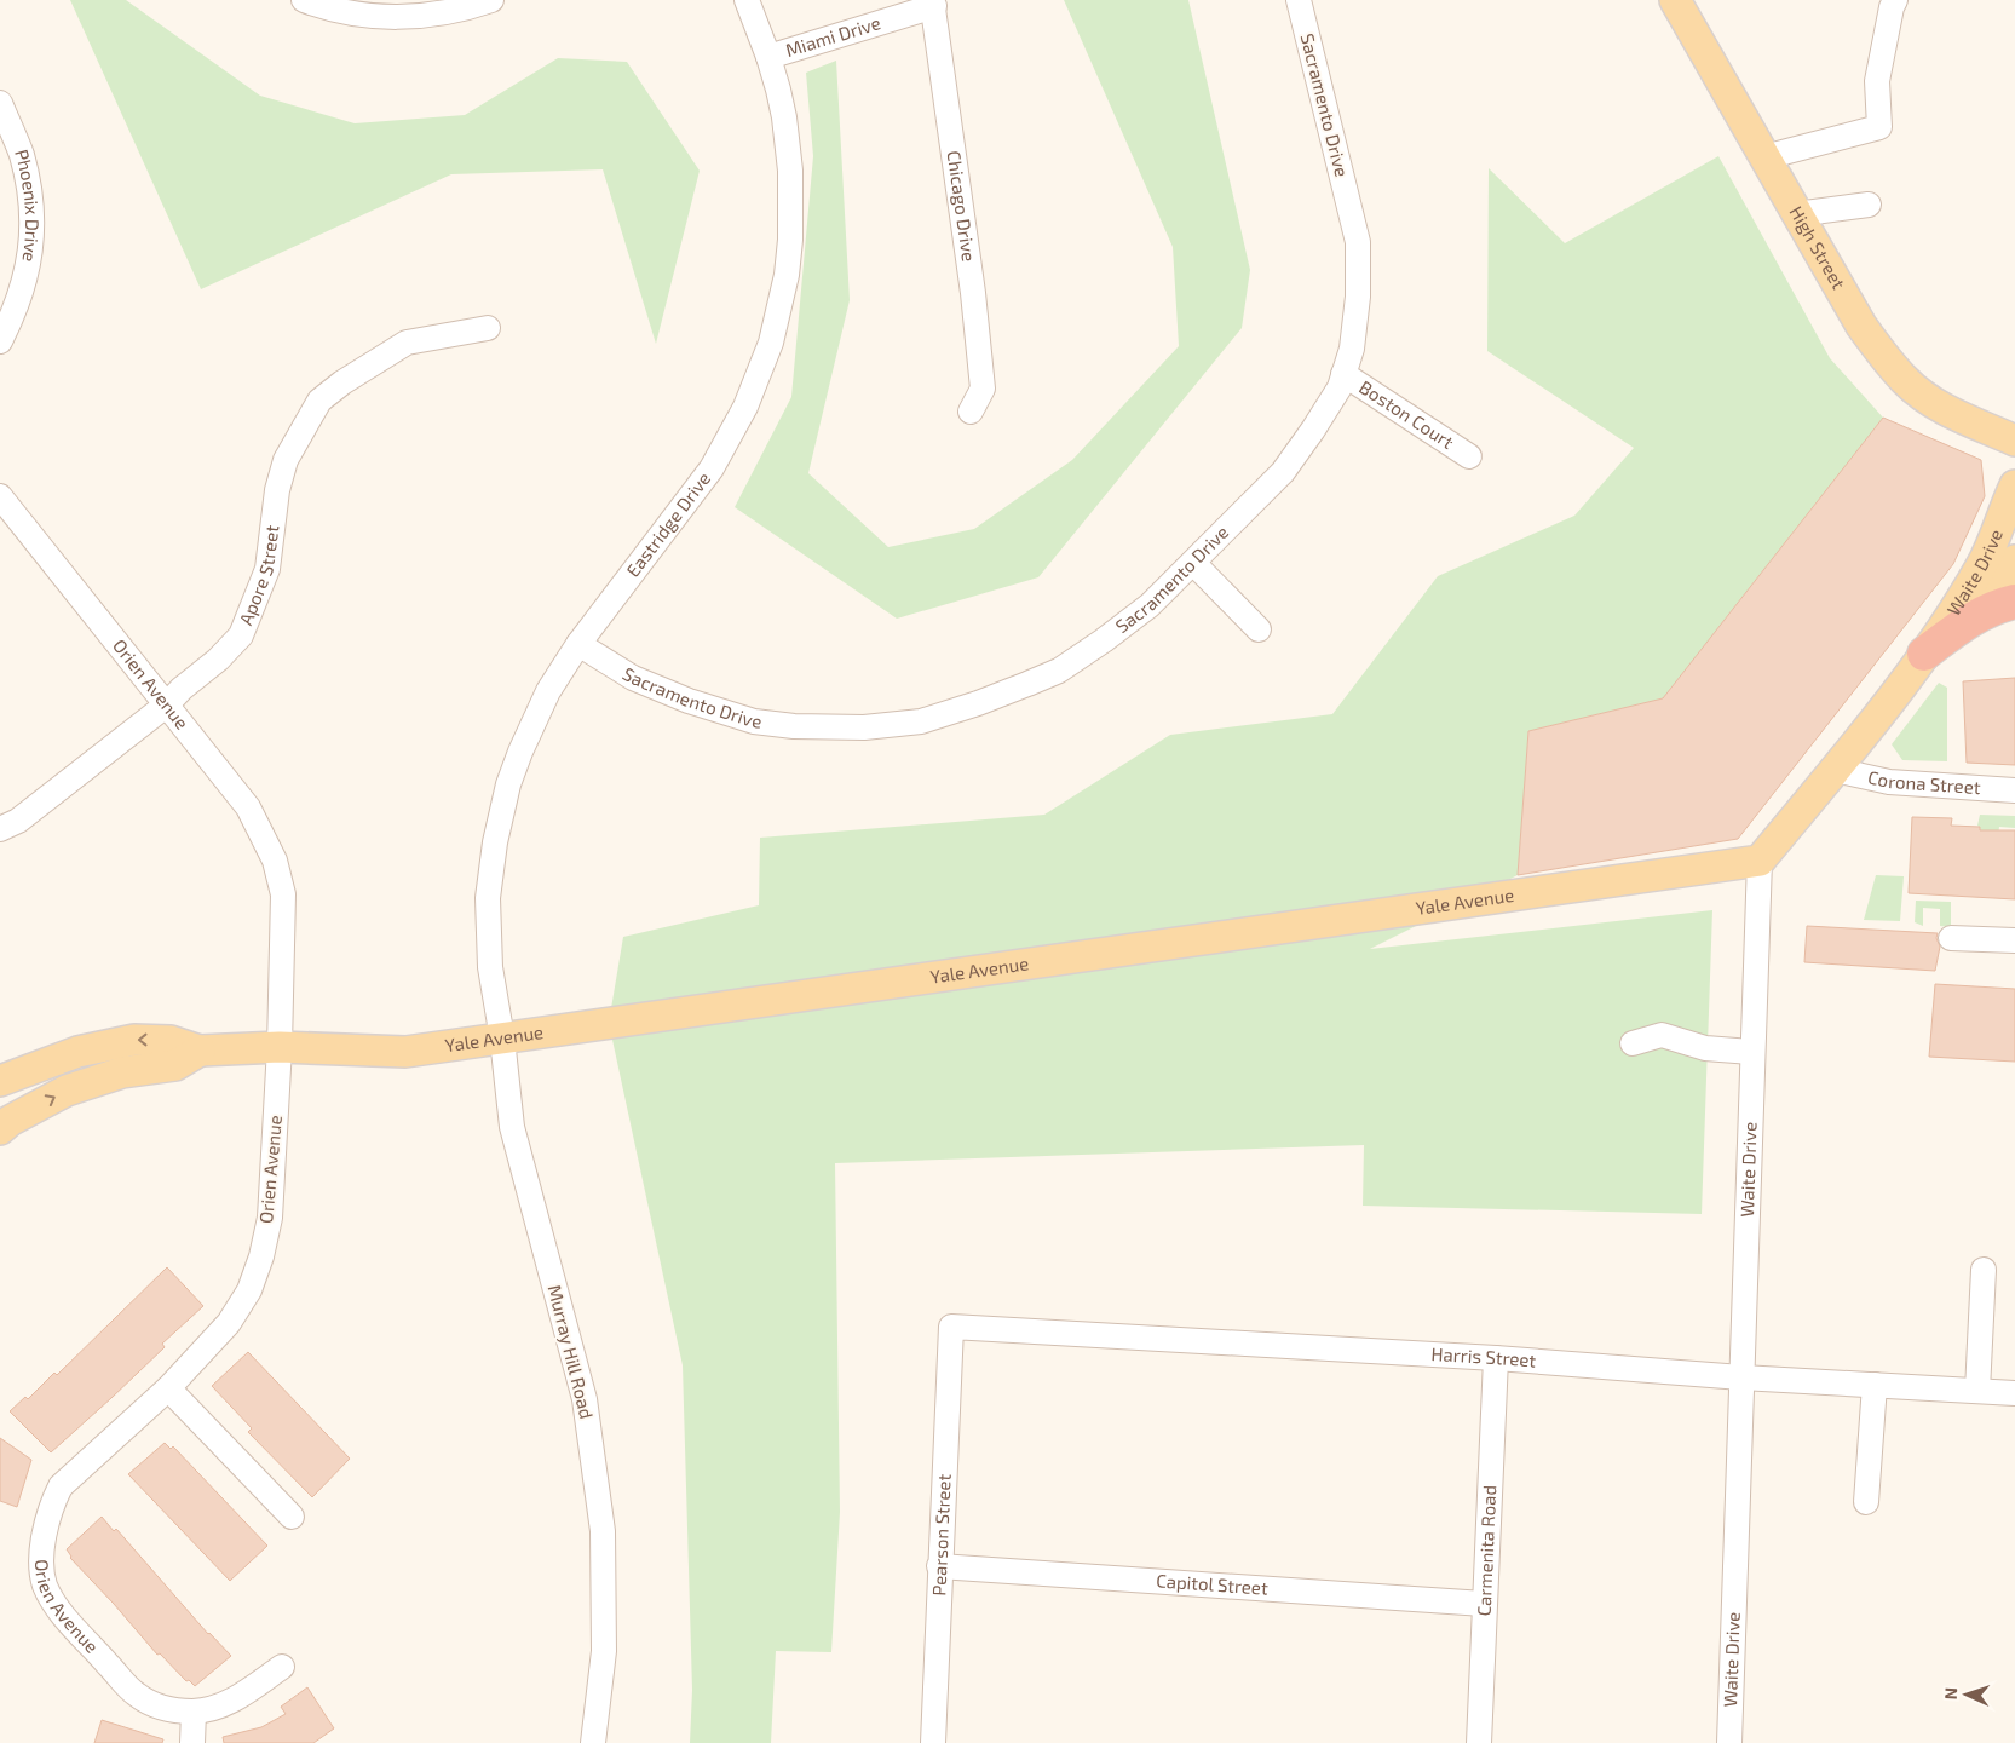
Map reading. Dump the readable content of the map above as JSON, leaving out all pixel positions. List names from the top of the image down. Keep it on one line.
{"streets":{"main road":["High Street","Waite Drive","Yale Avenue"],"street":["Miami Drive","Sacramento Drive","Phoenix Drive","Chicago Drive","Boston Court","Eastridge Drive","Apore Street","Orien Avenue","Corona Street","Murray Hill Road","Harris Street","Pearson Street","Carmenita Road","Capitol Street"]},"crossings":[["Miami Drive","Chicago Drive"],["Miami Drive","Eastridge Drive"],["Sacramento Drive","Boston Court"],["Sacramento Drive","Eastridge Drive"],["Eastridge Drive","Yale Avenue"],["Eastridge Drive","Murray Hill Road"],["Waite Drive","Corona Street"],["Waite Drive","Yale Avenue"],["Waite Drive","Harris Street"],["Apore Street","Orien Avenue"],["Orien Avenue","Yale Avenue"],["Yale Avenue","Murray Hill Road"],["Harris Street","Pearson Street"],["Harris Street","Carmenita Road"],["Pearson Street","Capitol Street"],["Carmenita Road","Capitol Street"]],"north":"left"}
